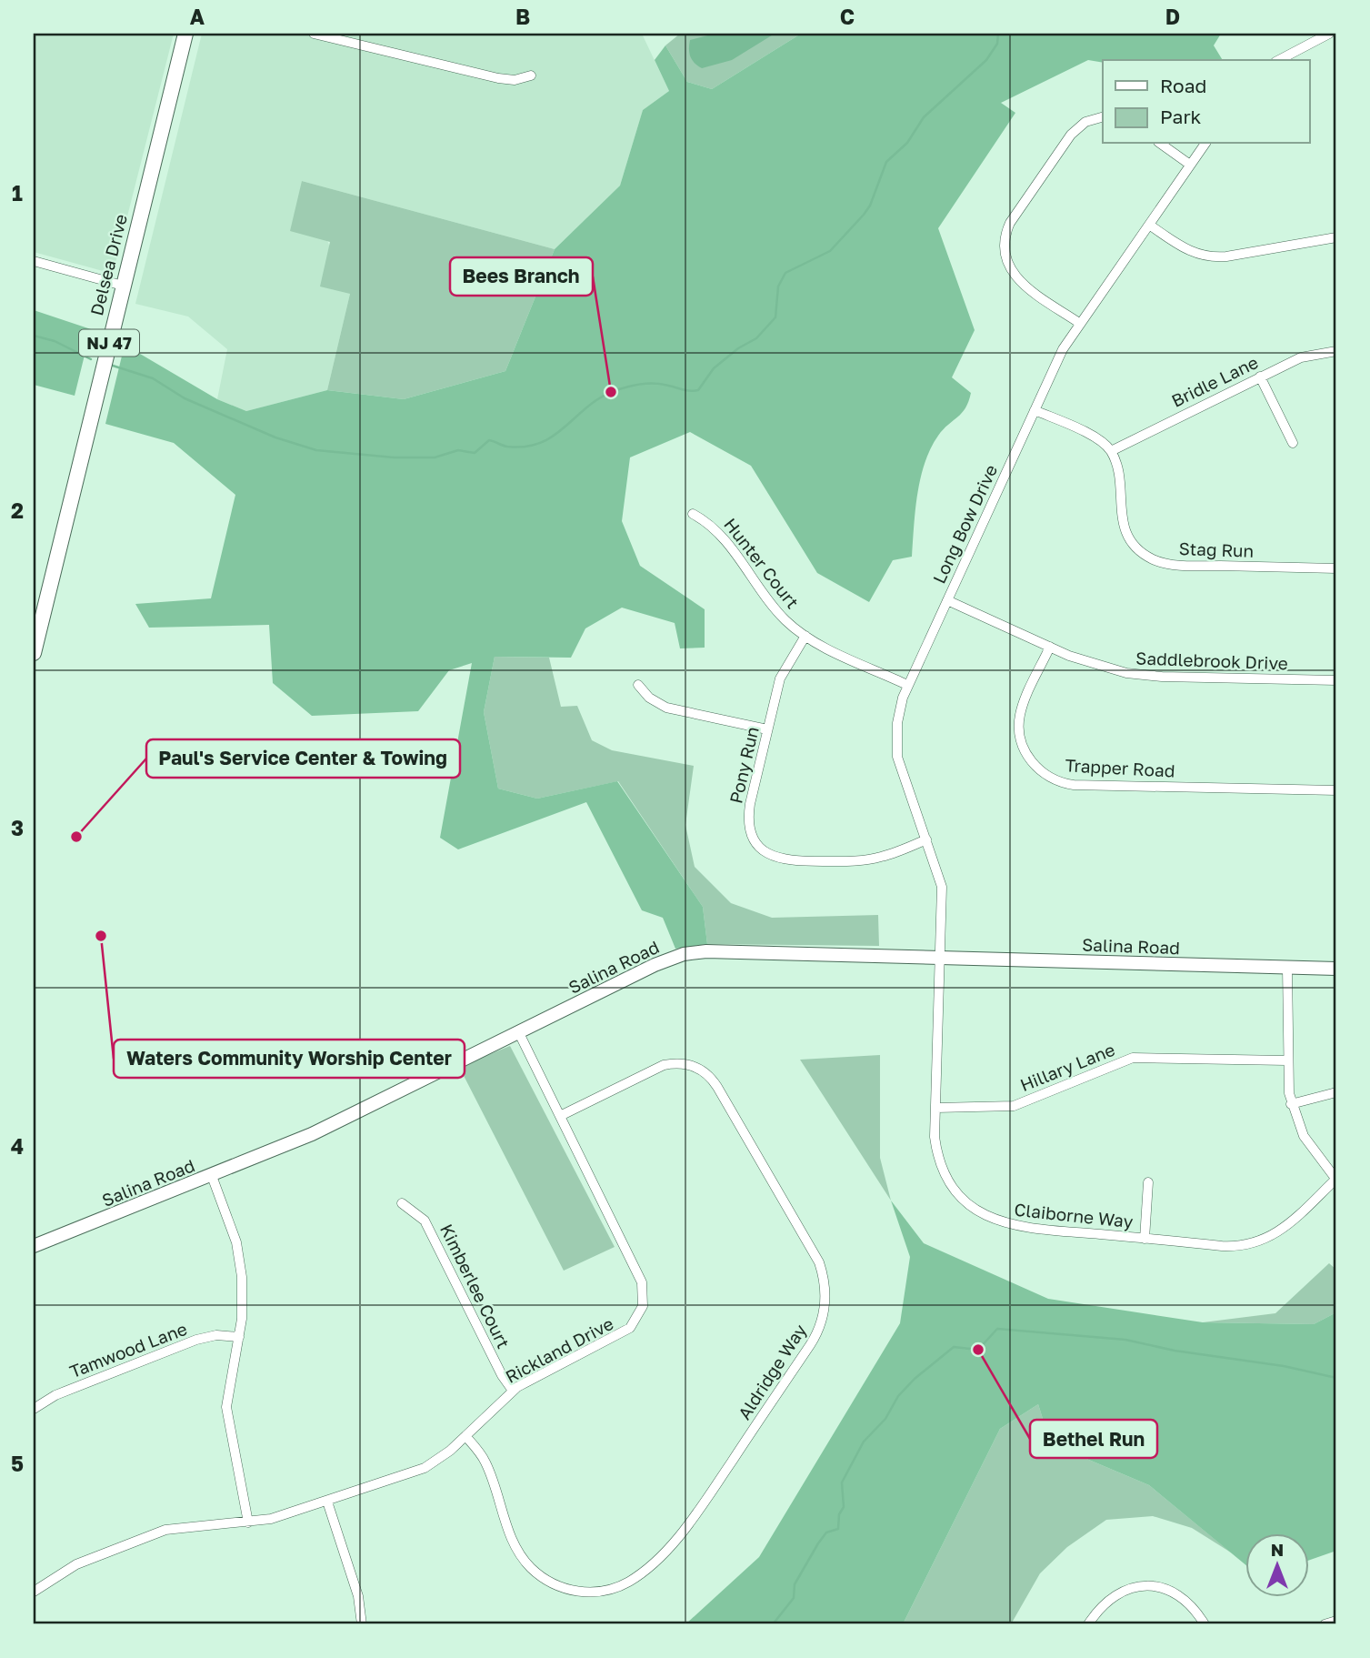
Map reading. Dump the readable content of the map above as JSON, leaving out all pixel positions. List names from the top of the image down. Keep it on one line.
{"streets":{"main road":["Delsea Drive","NJ 47"],"street":["Bridle Lane","Long Bow Drive","Stag Run","Hunter Court","Saddlebrook Drive","Pony Run","Trapper Road","Salina Road","Hillary Lane","Claiborne Way","Kimberlee Court","Tamwood Lane","Rickland Drive","Aldridge Way"]},"crossings":[["Bridle Lane","Stag Run"],["Long Bow Drive","Hunter Court"],["Long Bow Drive","Saddlebrook Drive"],["Long Bow Drive","Pony Run"],["Long Bow Drive","Salina Road"],["Long Bow Drive","Claiborne Way"],["Hunter Court","Pony Run"],["Saddlebrook Drive","Trapper Road"],["Salina Road","Claiborne Way"],["Salina Road","Rickland Drive"],["Hillary Lane","Claiborne Way"],["Kimberlee Court","Rickland Drive"],["Rickland Drive","Aldridge Way"]],"places":["Bees Branch","Paul's Service Center & Towing","Waters Community Worship Center","Bethel Run"],"legend":["Road","Park"],"north":"top","grid":{"columns":["A","B","C","D"],"rows":["1","2","3","4","5"]}}
